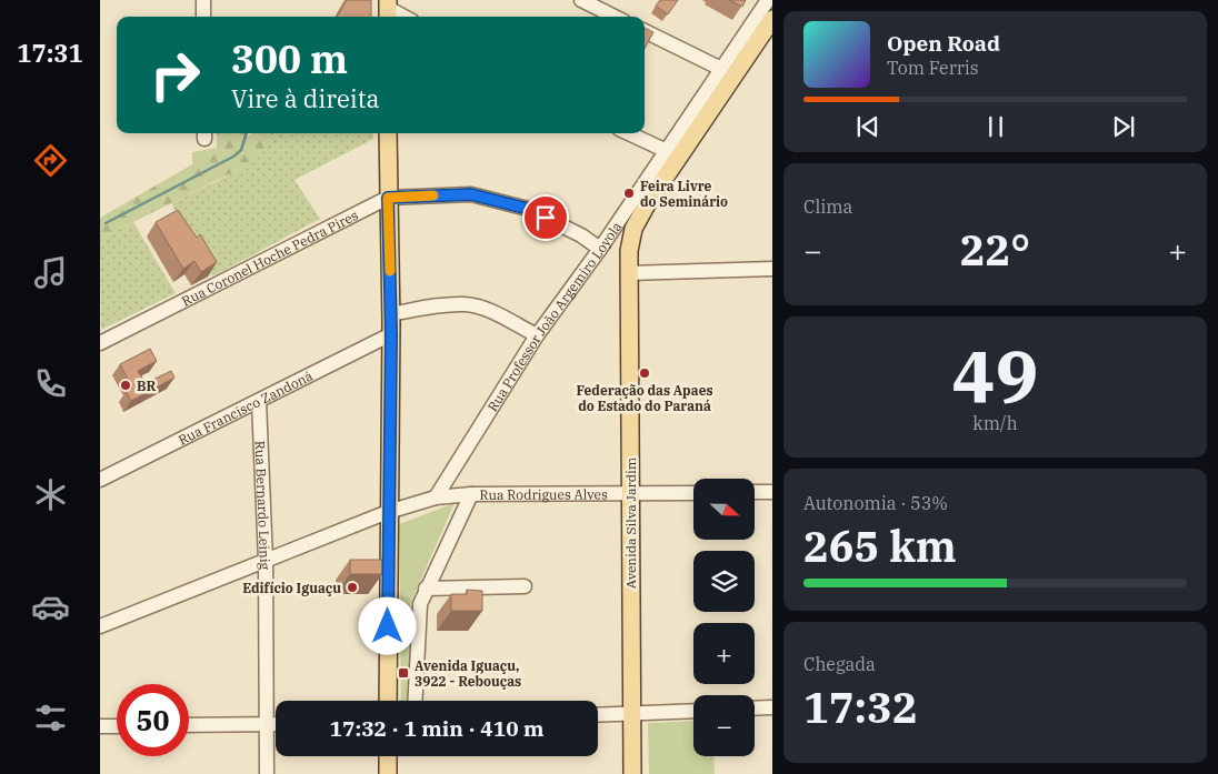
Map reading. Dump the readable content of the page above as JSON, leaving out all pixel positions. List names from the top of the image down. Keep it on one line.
{"streets":{"main road":["Rua Professor João Argemiro Loyola","Avenida Silva Jardim"],"street":["Rua Coronel Hoche Pedra Pires","Rua Francisco Zandoná","Rua Rodrigues Alves","Rua Bernardo Leinig"]},"crossings":[["Rua Coronel Hoche Pedra Pires","Rua Professor João Argemiro Loyola"],["Rua Professor João Argemiro Loyola","Rua Rodrigues Alves"],["Rua Professor João Argemiro Loyola","Avenida Silva Jardim"],["Rua Francisco Zandoná","Rua Bernardo Leinig"],["Rua Rodrigues Alves","Rua Bernardo Leinig"],["Rua Rodrigues Alves","Avenida Silva Jardim"]],"places":{"other":["Feira Livre do Seminário","Federação das Apaes do Estado do Paraná","BR","Edifício Iguaçu"],"transit":["Avenida Iguaçu, 3922 - Rebouças"]},"north":"right","page":{"tabs":"17:31","turn":["300 m","Vire à direita"],"song":["Open Road","Tom Ferris"],"tile":["Clima",["49","km/h"],["Autonomia · 53%","265 km"],["Chegada","17:32"]],"heat":["−","22°","+"],"map_buttons":["+","−"],"limit":"50","trip":"17:32 · 1 min · 410 m"}}
